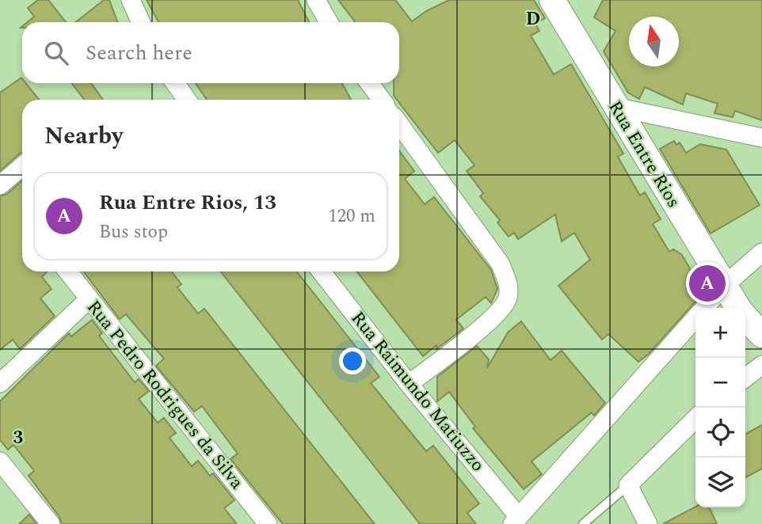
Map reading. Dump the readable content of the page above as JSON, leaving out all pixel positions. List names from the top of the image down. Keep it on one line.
{"streets":{"street":["Rua Entre Rios","Rua Raimundo Matiuzzo","Rua Pedro Rodrigues da Silva"]},"north":"top","page":{"search":"Search here","heading":"Nearby","list":[{"mark":"A","name":"Rua Entre Rios, 13","note":"Bus stop","value":"120 m"}],"pins":"A","map_buttons":["+","−"]},"grid":{"columns":["D"],"rows":["3"]}}
